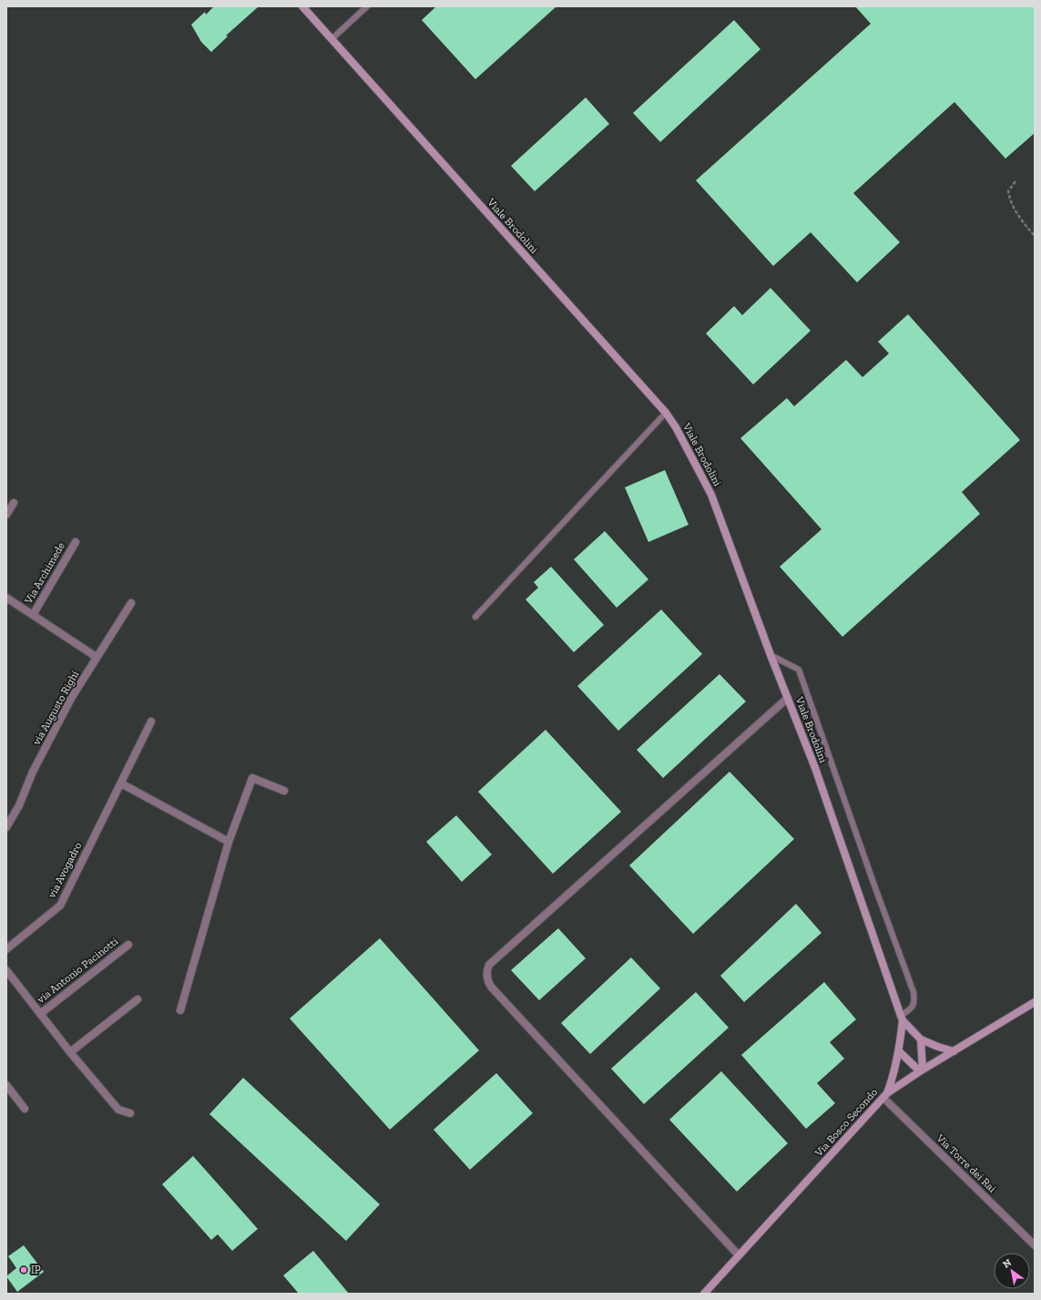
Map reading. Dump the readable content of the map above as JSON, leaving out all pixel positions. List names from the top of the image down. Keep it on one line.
{"streets":{"street":["Viale Brodolini","Via Archimede","via Augusto Righi","via Avogadro","via Antonio Pacinotti","Via Bosco Secondo","Via Torre dei Rai"]},"crossings":[["Via Archimede","via Augusto Righi"],["Via Bosco Secondo","Via Torre dei Rai"]],"places":["IP"],"north":"top left"}
